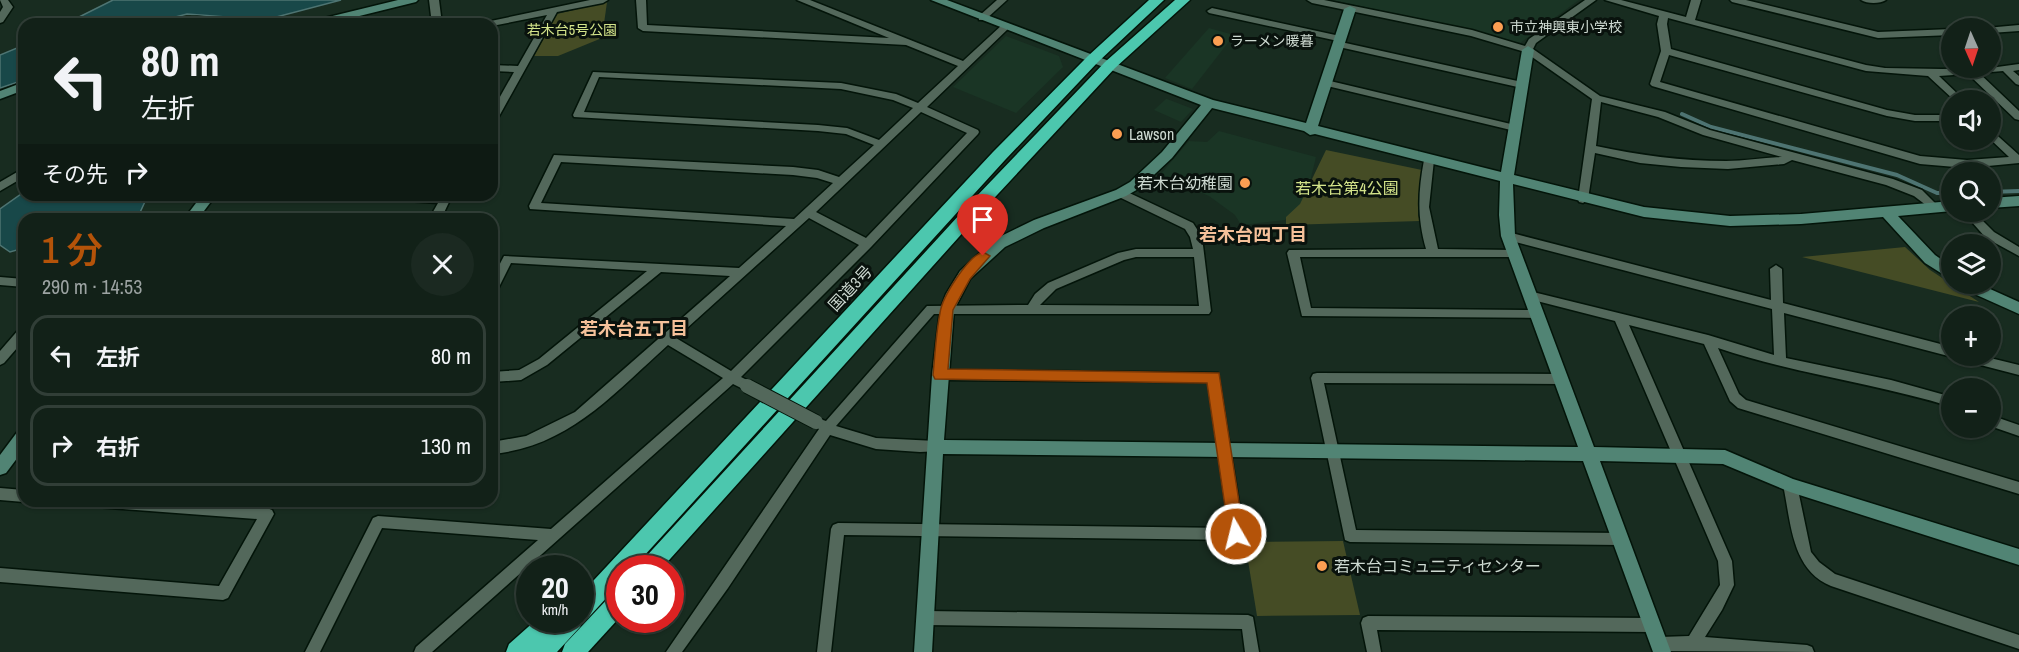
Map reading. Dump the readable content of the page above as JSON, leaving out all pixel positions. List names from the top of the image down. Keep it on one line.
{"streets":{"highway":["国道3号"]},"districts":["若木台四丁目","若木台五丁目"],"parks":["若木台5号公園","若木台第4公園"],"places":["市立神興東小学校","ラーメン暖暮","Lawson","若木台幼稚園","若木台コミュ二ティセンター"],"north":"bottom","page":{"map_buttons":["+","−"],"turn":["80 m","左折"],"then":"その先","heading":["1 分","290 m · 14:53"],"list":[{"name":"左折","value":"80 m"},{"name":"右折","value":"130 m"}],"speed":"20 km/h","limit":"30"}}
